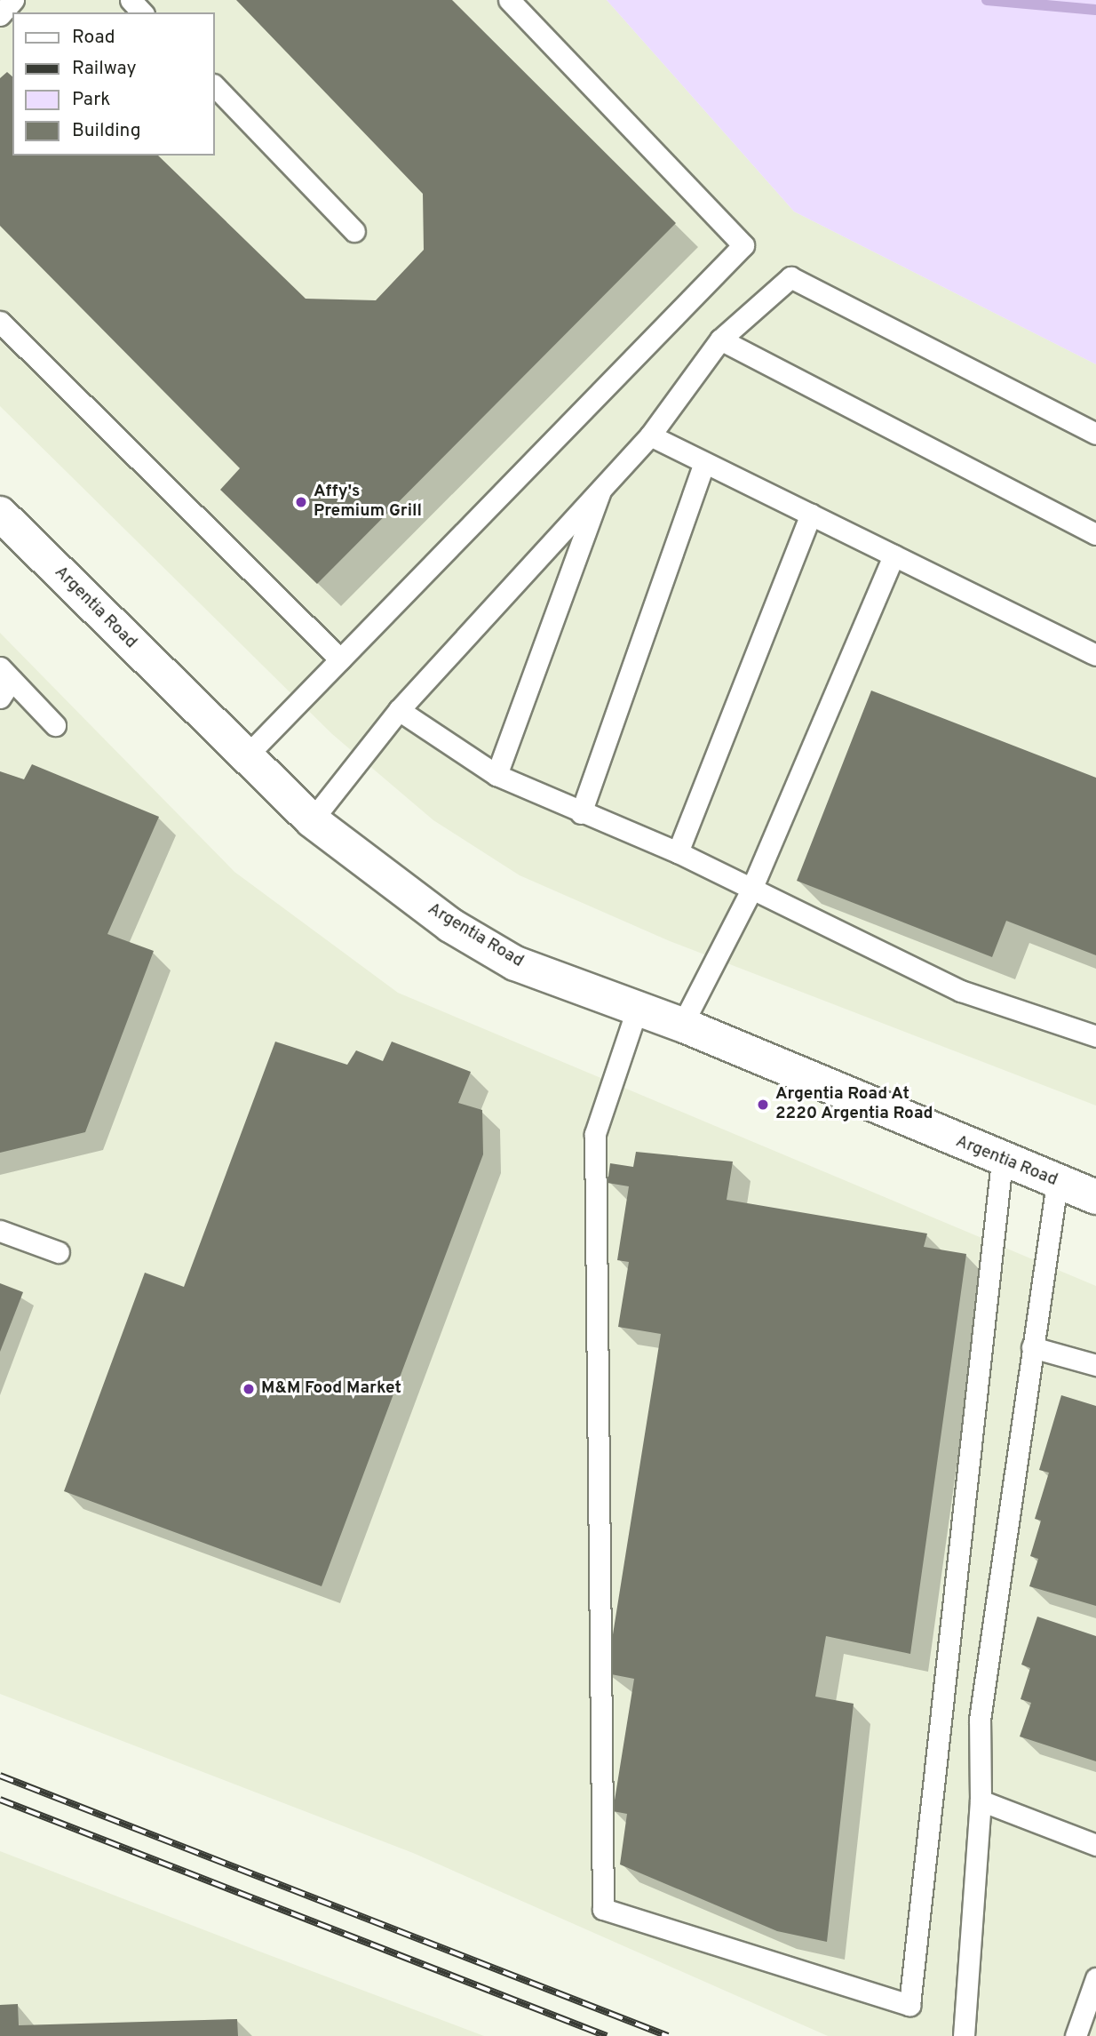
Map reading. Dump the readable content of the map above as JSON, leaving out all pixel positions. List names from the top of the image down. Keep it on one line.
{"streets":{"street":["Argentia Road"]},"places":["Affy's Premium Grill","Argentia Road At 2220 Argentia Road","M&M Food Market"],"legend":["Road","Railway","Park","Building"]}
